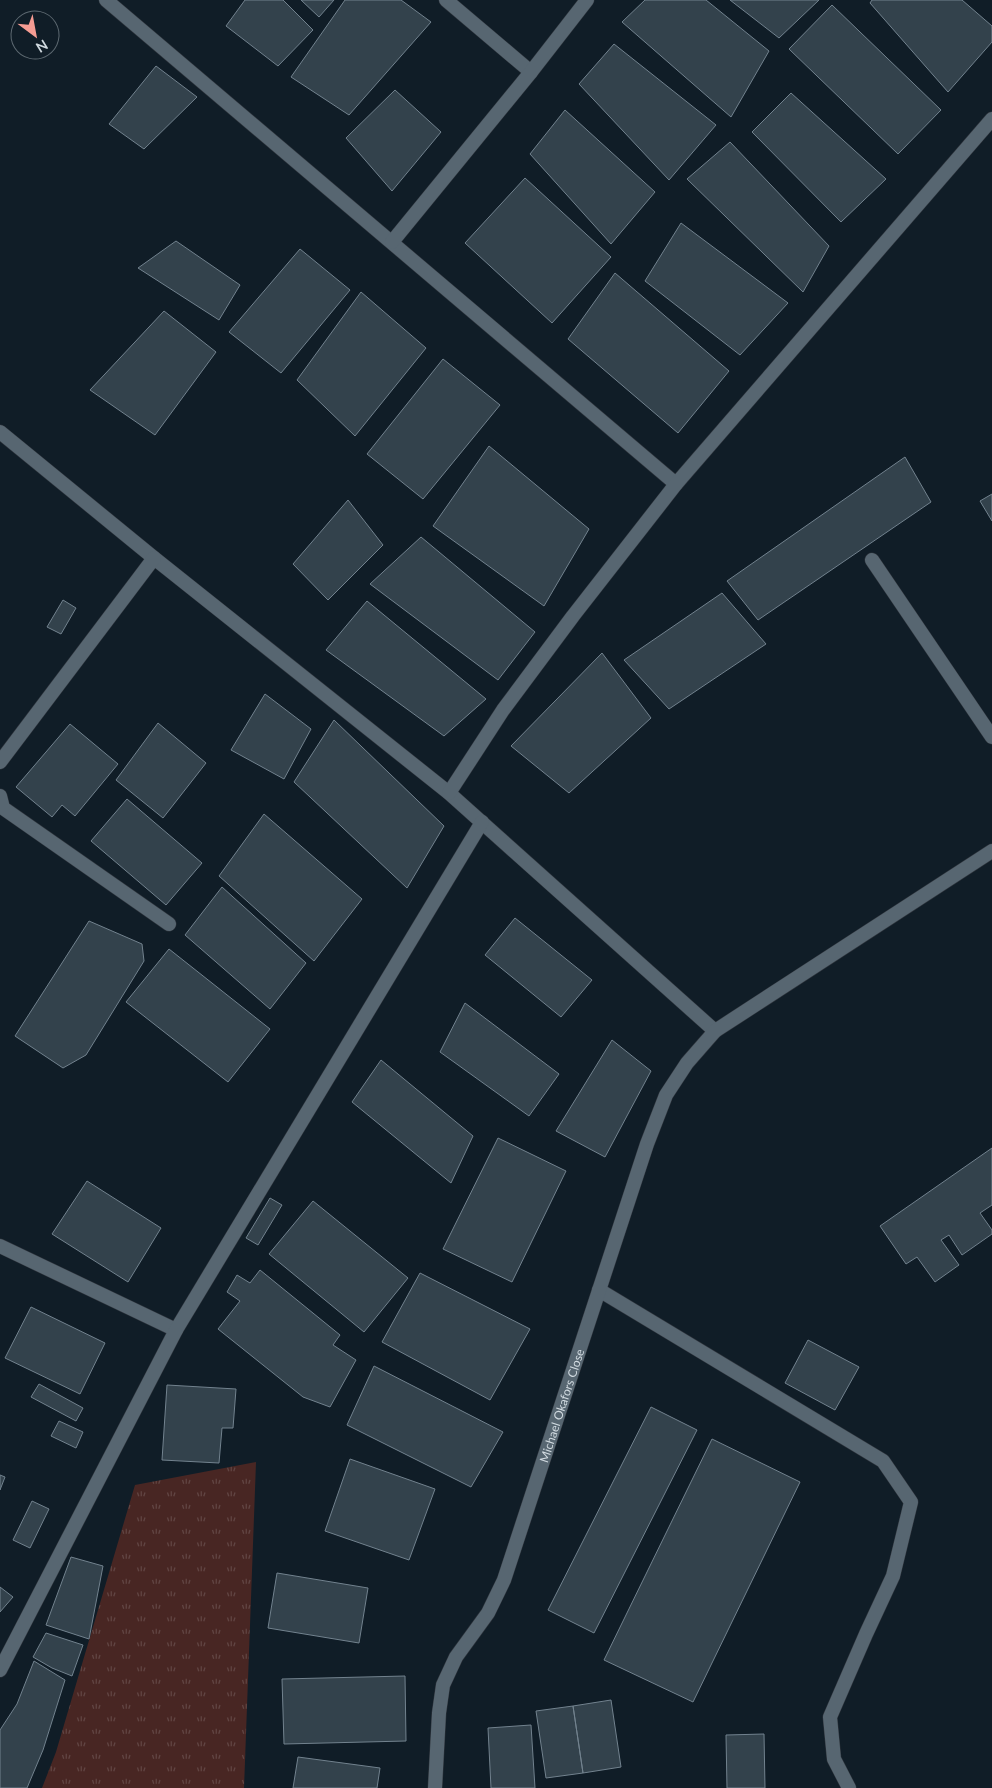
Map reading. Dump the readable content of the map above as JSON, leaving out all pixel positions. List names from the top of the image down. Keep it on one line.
{"streets":{"street":["Michael Okafors Close"]},"north":"bottom right"}
